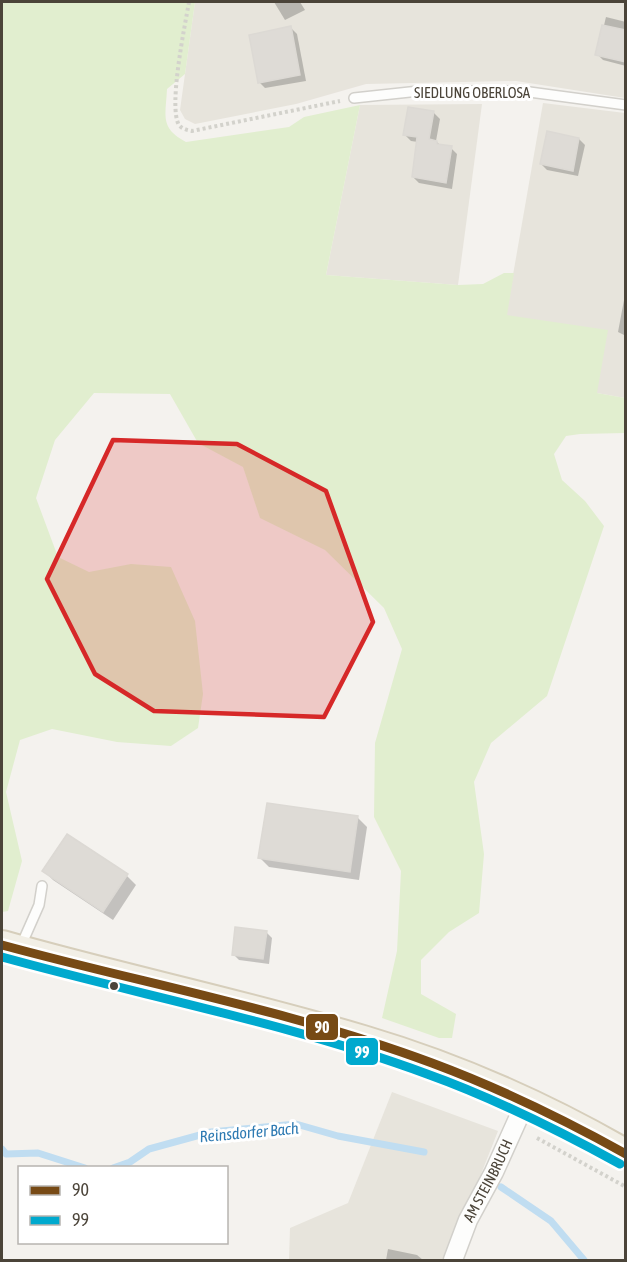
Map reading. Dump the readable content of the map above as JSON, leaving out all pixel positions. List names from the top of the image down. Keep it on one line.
{"streets":{"street":["AM STEINBRUCH"],"lane":["SIEDLUNG OBERLOSA"]},"water":["Reinsdorfer Bach"],"lines":["transit line 90","transit line 99"],"legend":["90","99"]}
